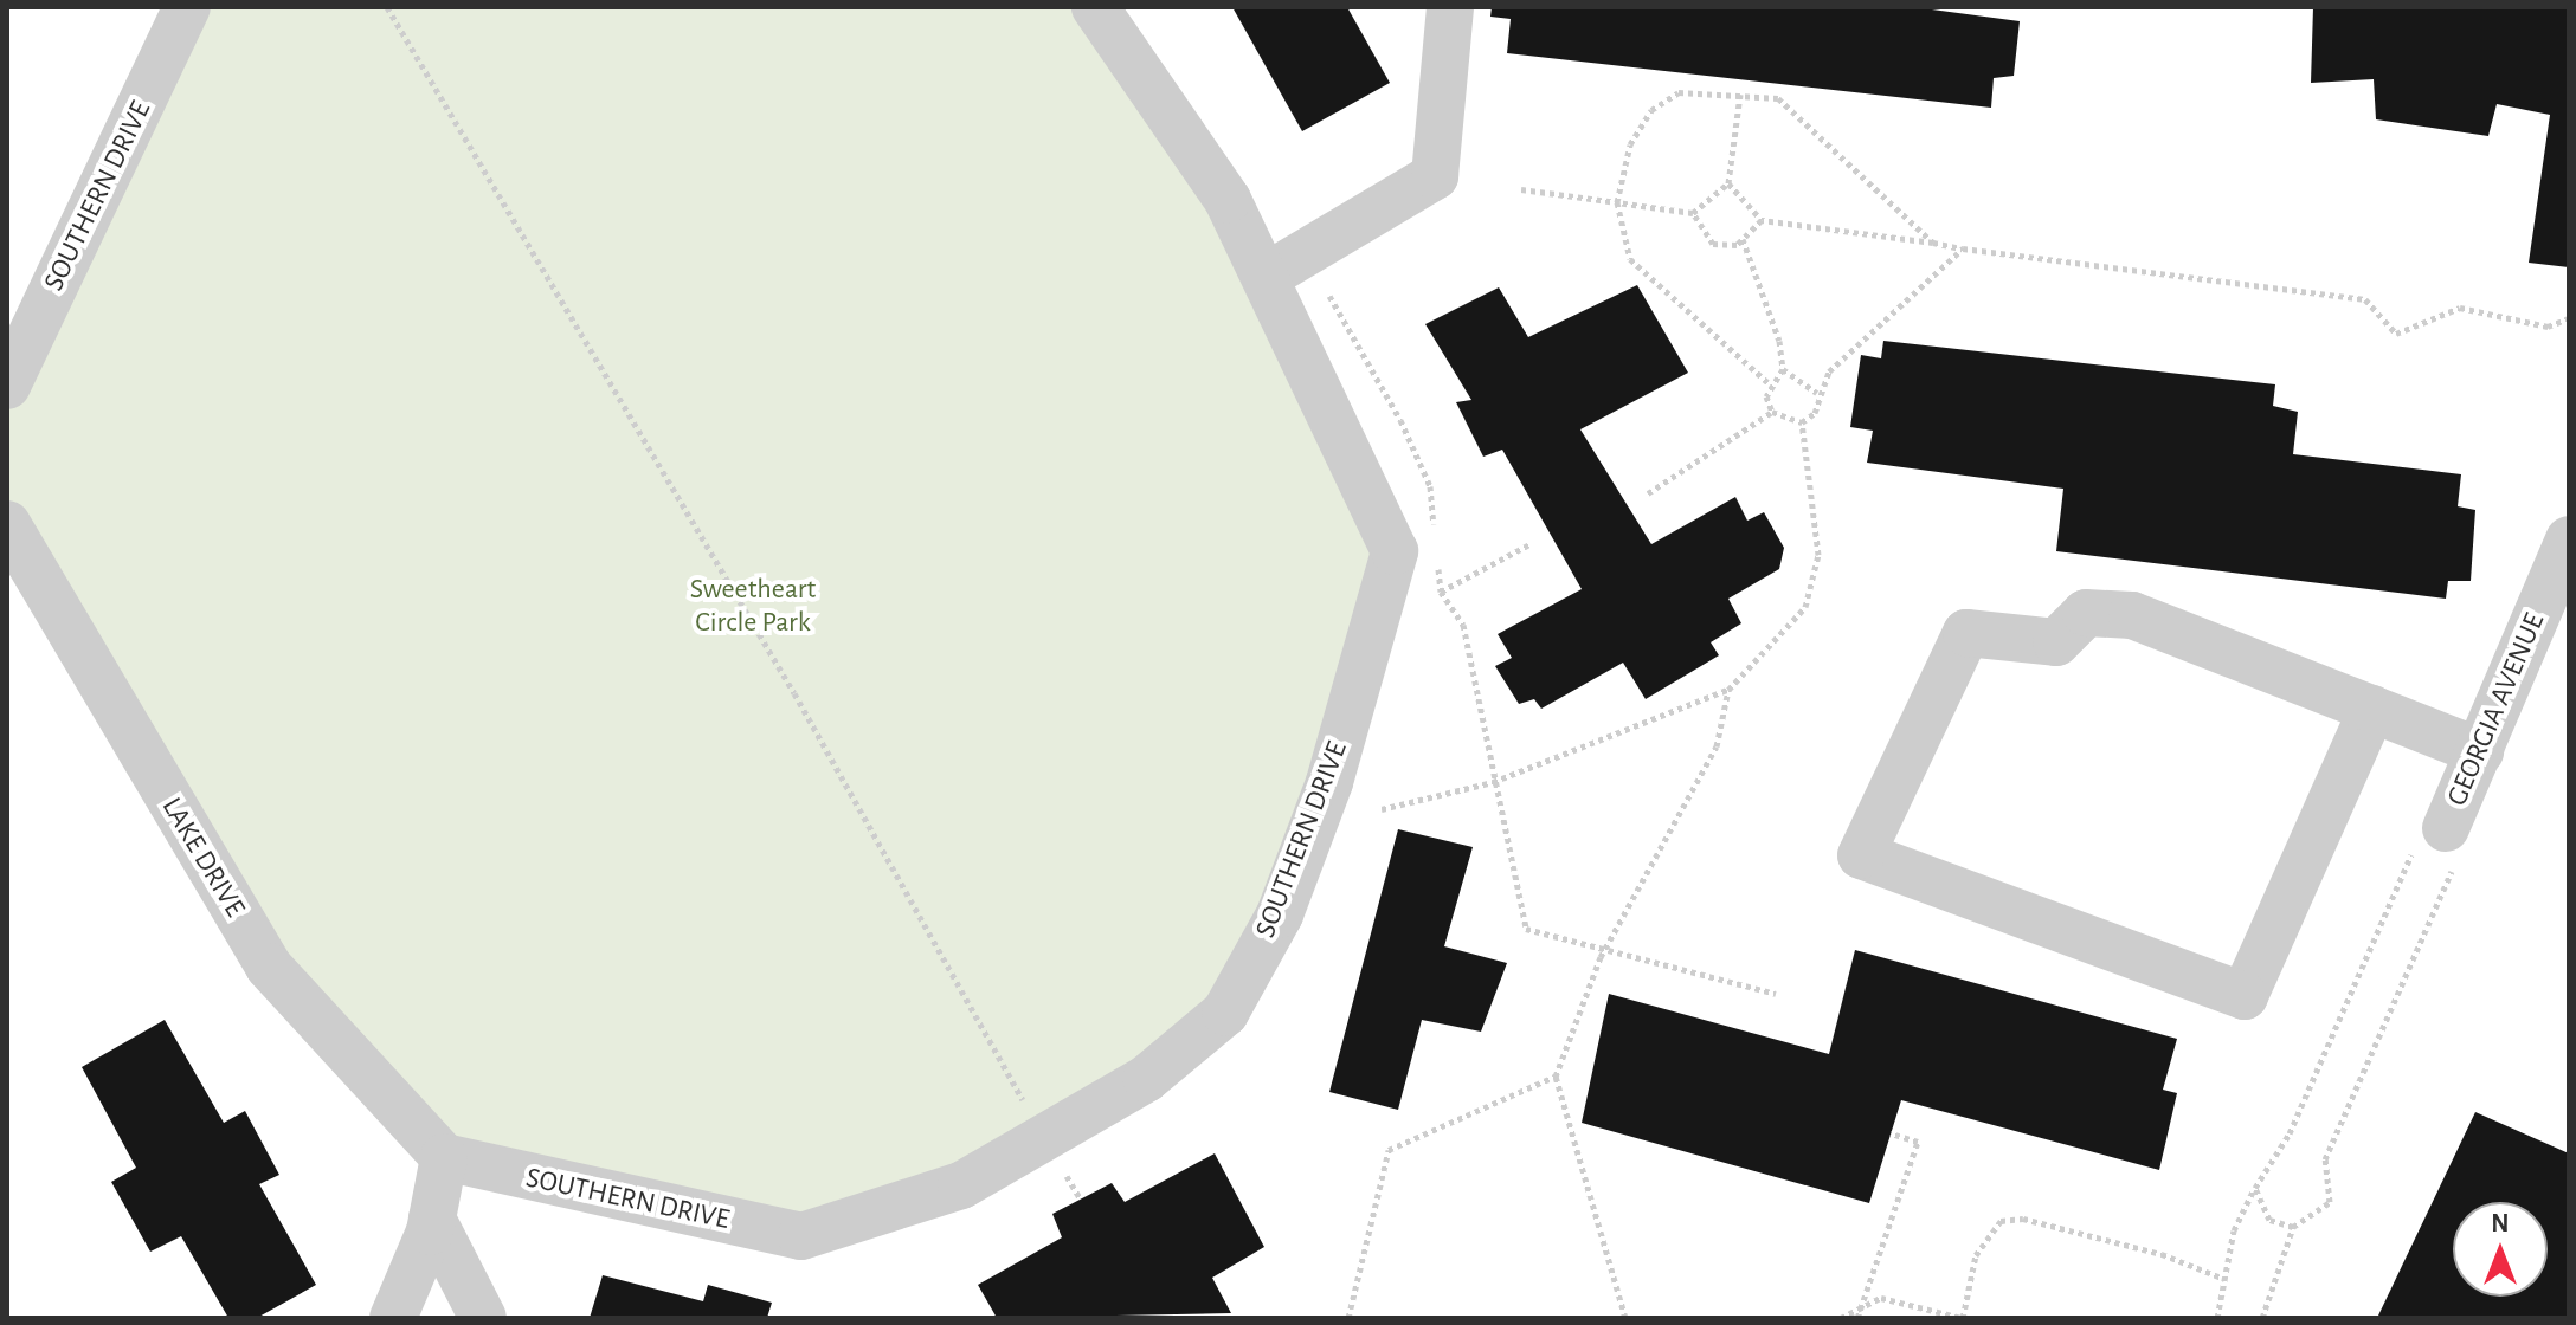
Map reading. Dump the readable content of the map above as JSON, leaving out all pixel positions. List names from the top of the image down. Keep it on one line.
{"streets":{"street":["SOUTHERN DRIVE","GEORGIA AVENUE","LAKE DRIVE"]},"crossings":[["SOUTHERN DRIVE","LAKE DRIVE"]],"parks":["Sweetheart Circle Park"],"north":"top"}
